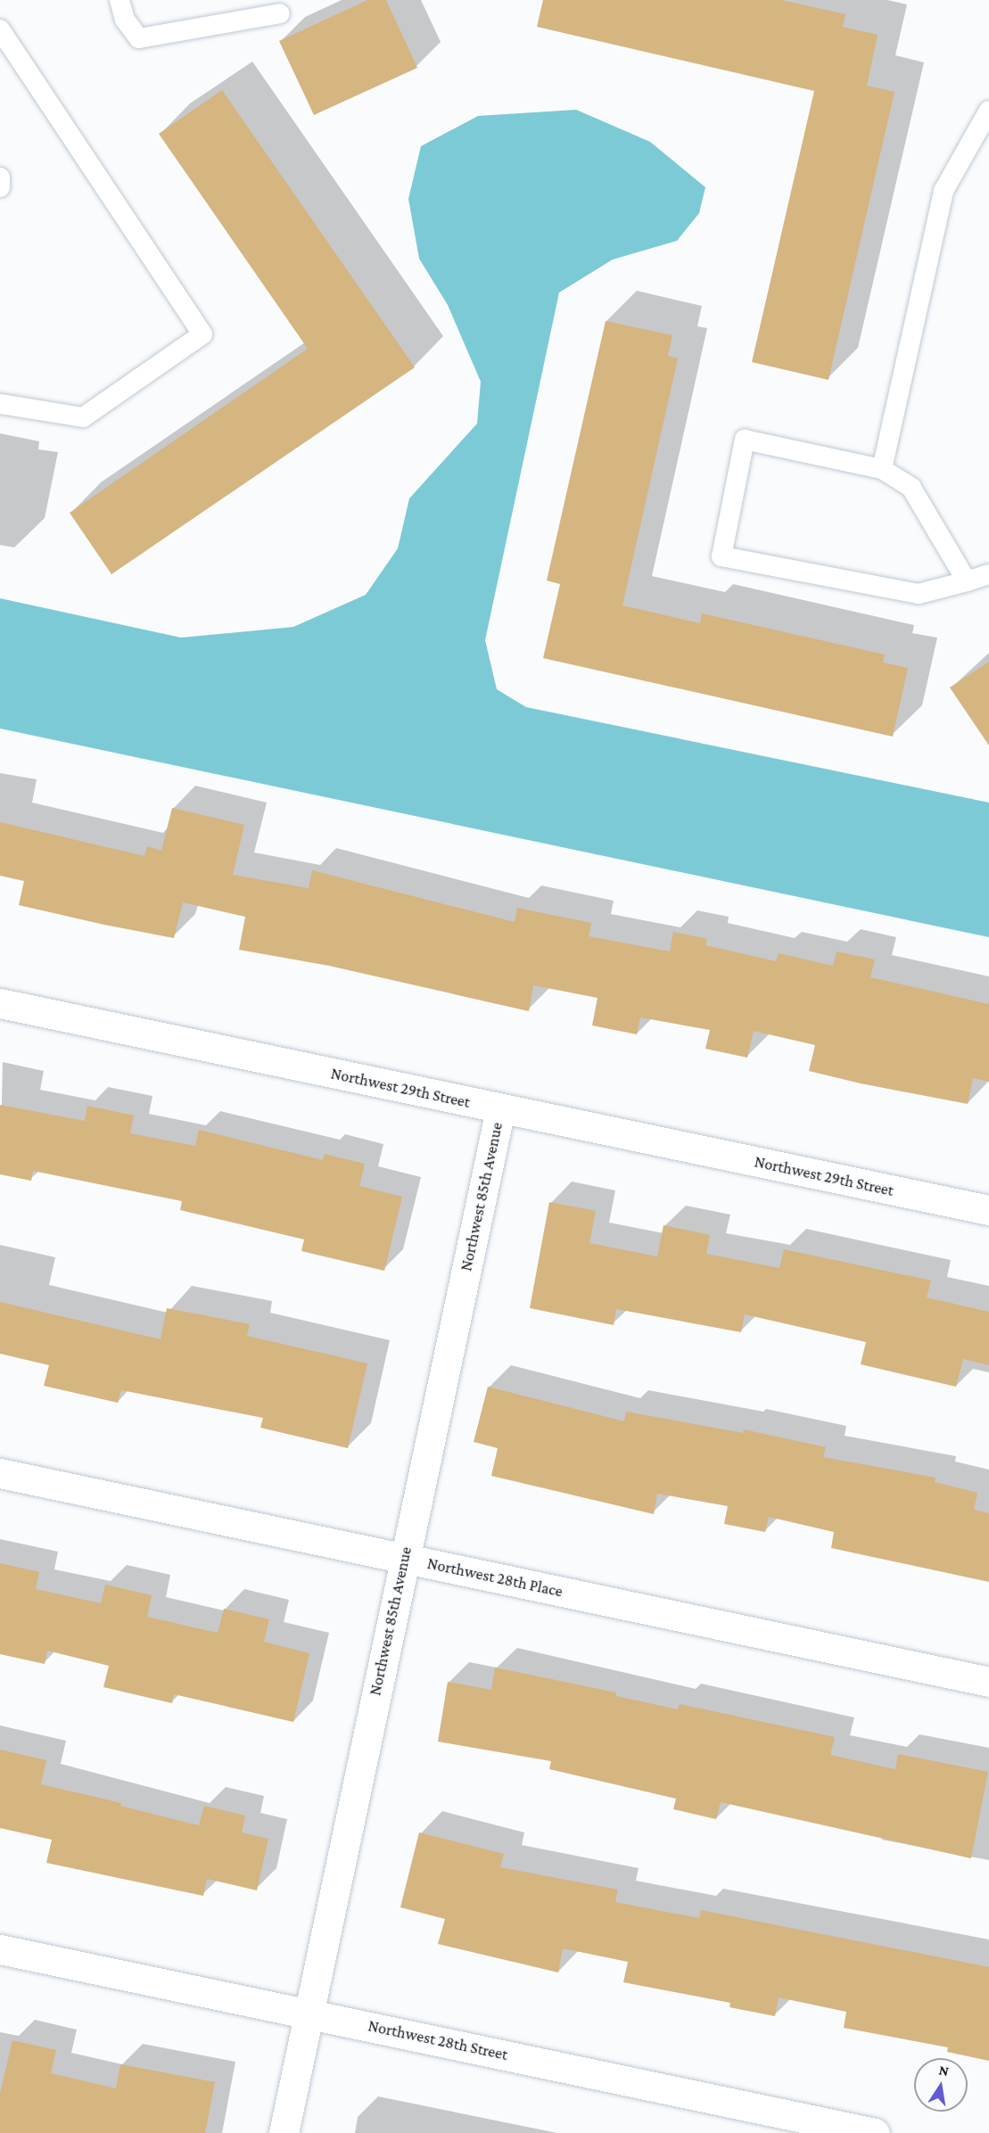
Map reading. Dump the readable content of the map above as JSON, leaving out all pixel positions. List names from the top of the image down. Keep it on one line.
{"streets":{"street":["Northwest 29th Street","Northwest 85th Avenue","Northwest 28th Place","Northwest 28th Street"]},"crossings":[["Northwest 29th Street","Northwest 85th Avenue"],["Northwest 85th Avenue","Northwest 28th Place"],["Northwest 85th Avenue","Northwest 28th Street"]],"north":"top"}
